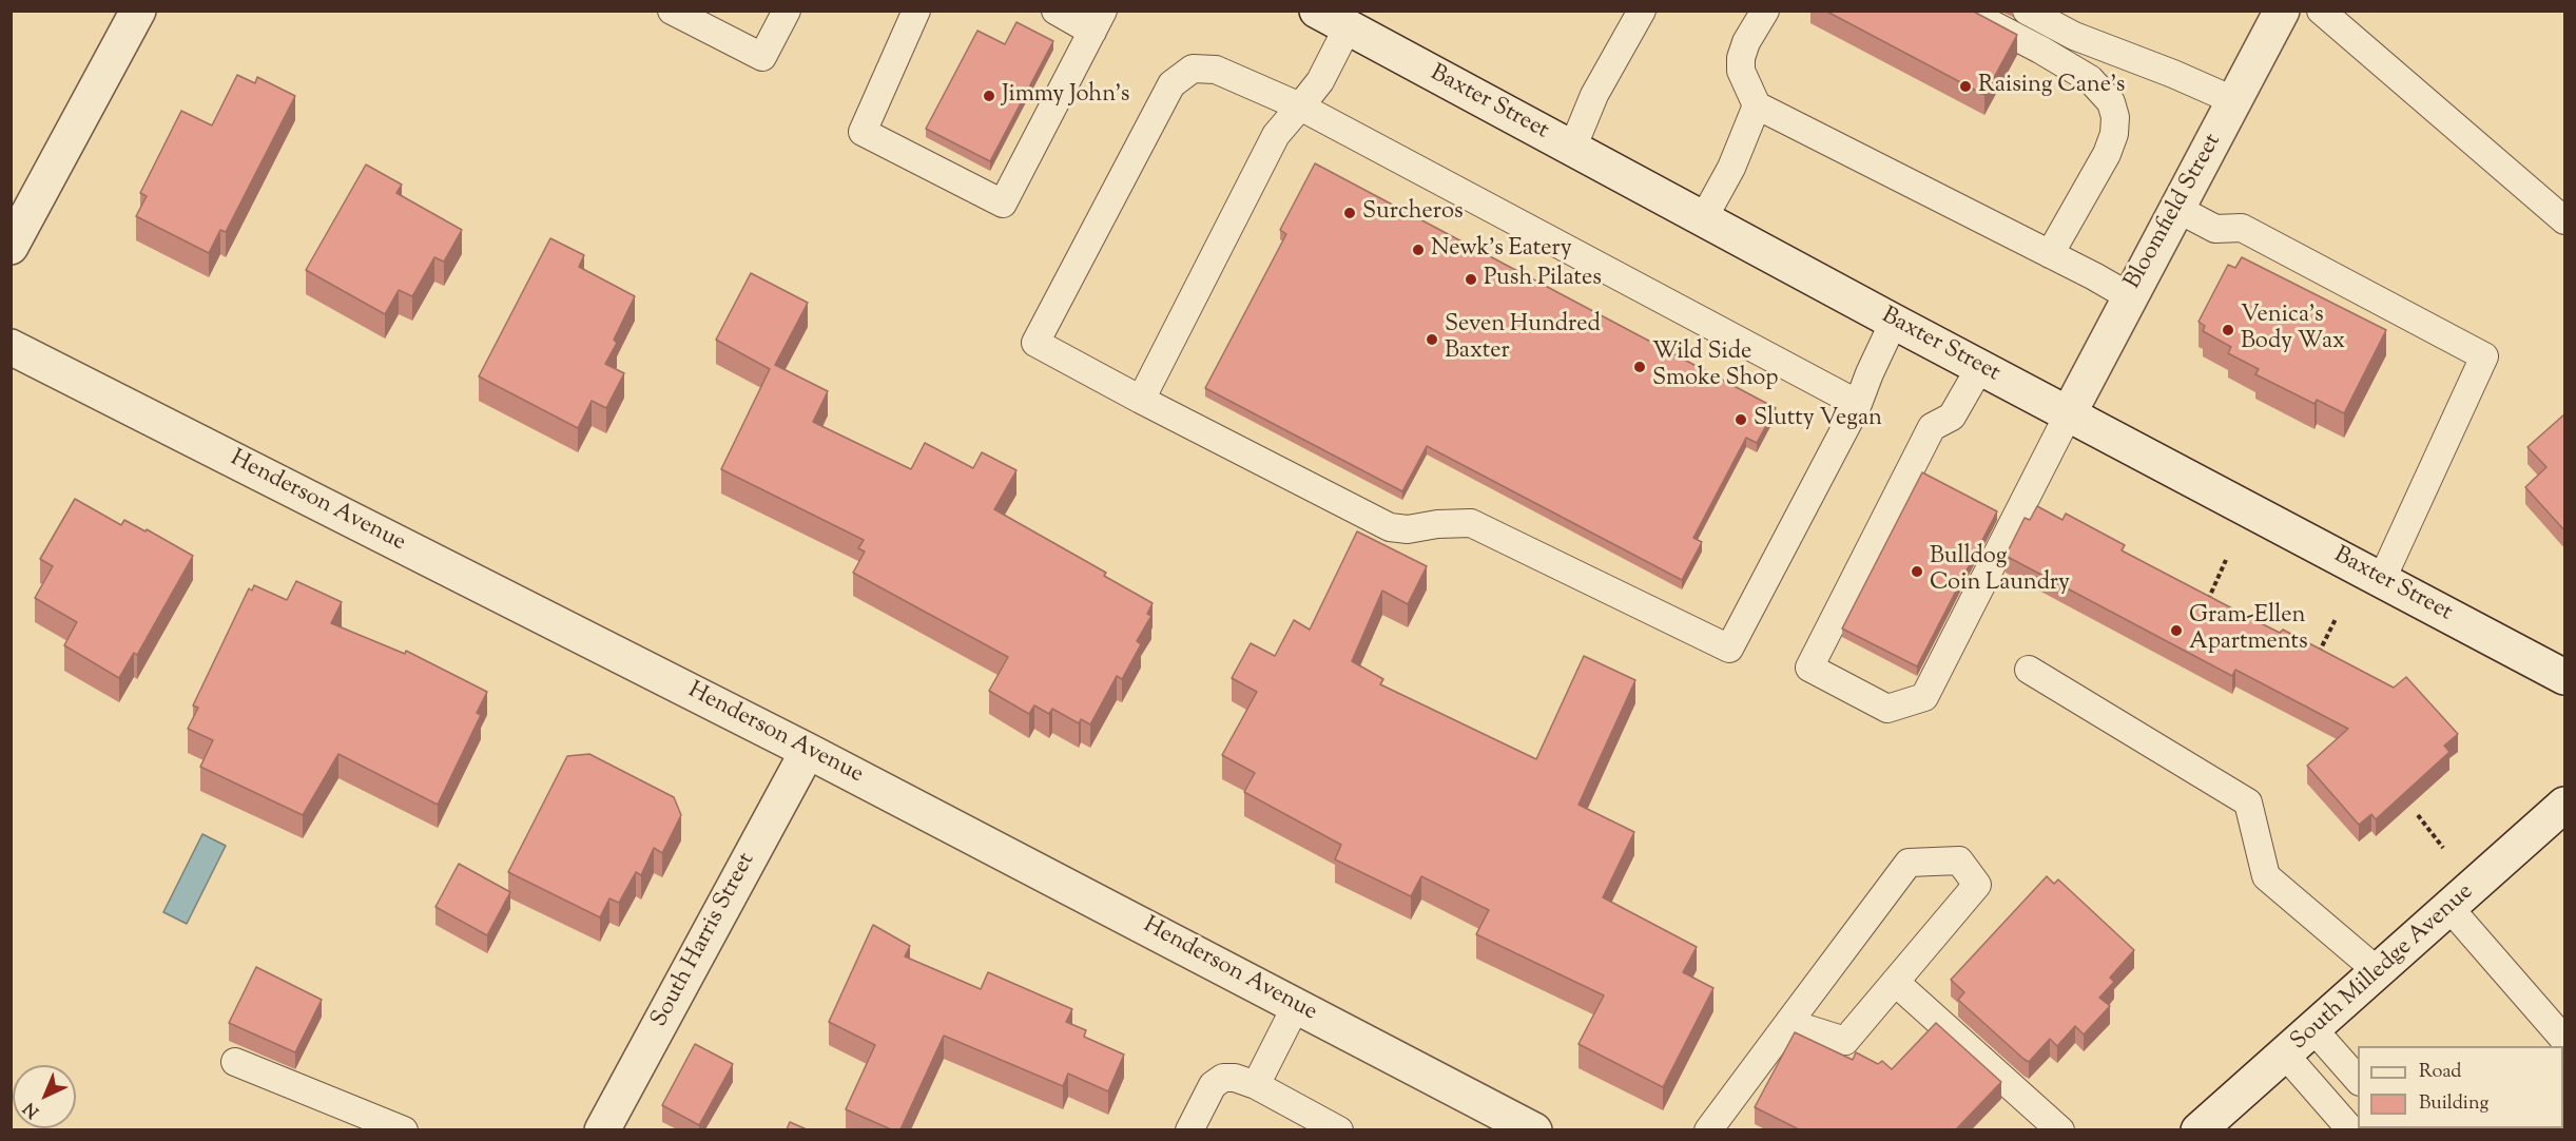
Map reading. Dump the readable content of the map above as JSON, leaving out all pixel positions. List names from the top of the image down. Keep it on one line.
{"streets":{"street":["Baxter Street","Bloomfield Street","Henderson Avenue","South Harris Street","South Milledge Avenue"]},"crossings":[["Baxter Street","Bloomfield Street"],["Henderson Avenue","South Harris Street"]],"places":["Raising Cane's","Jimmy John's","Surcheros","Newk’s Eatery","Push Pilates","Venica's Body Wax","Seven Hundred Baxter","Wild Side Smoke Shop","Slutty Vegan","Bulldog Coin Laundry","Gram-Ellen Apartments"],"legend":["Road","Building"],"north":"bottom left"}
